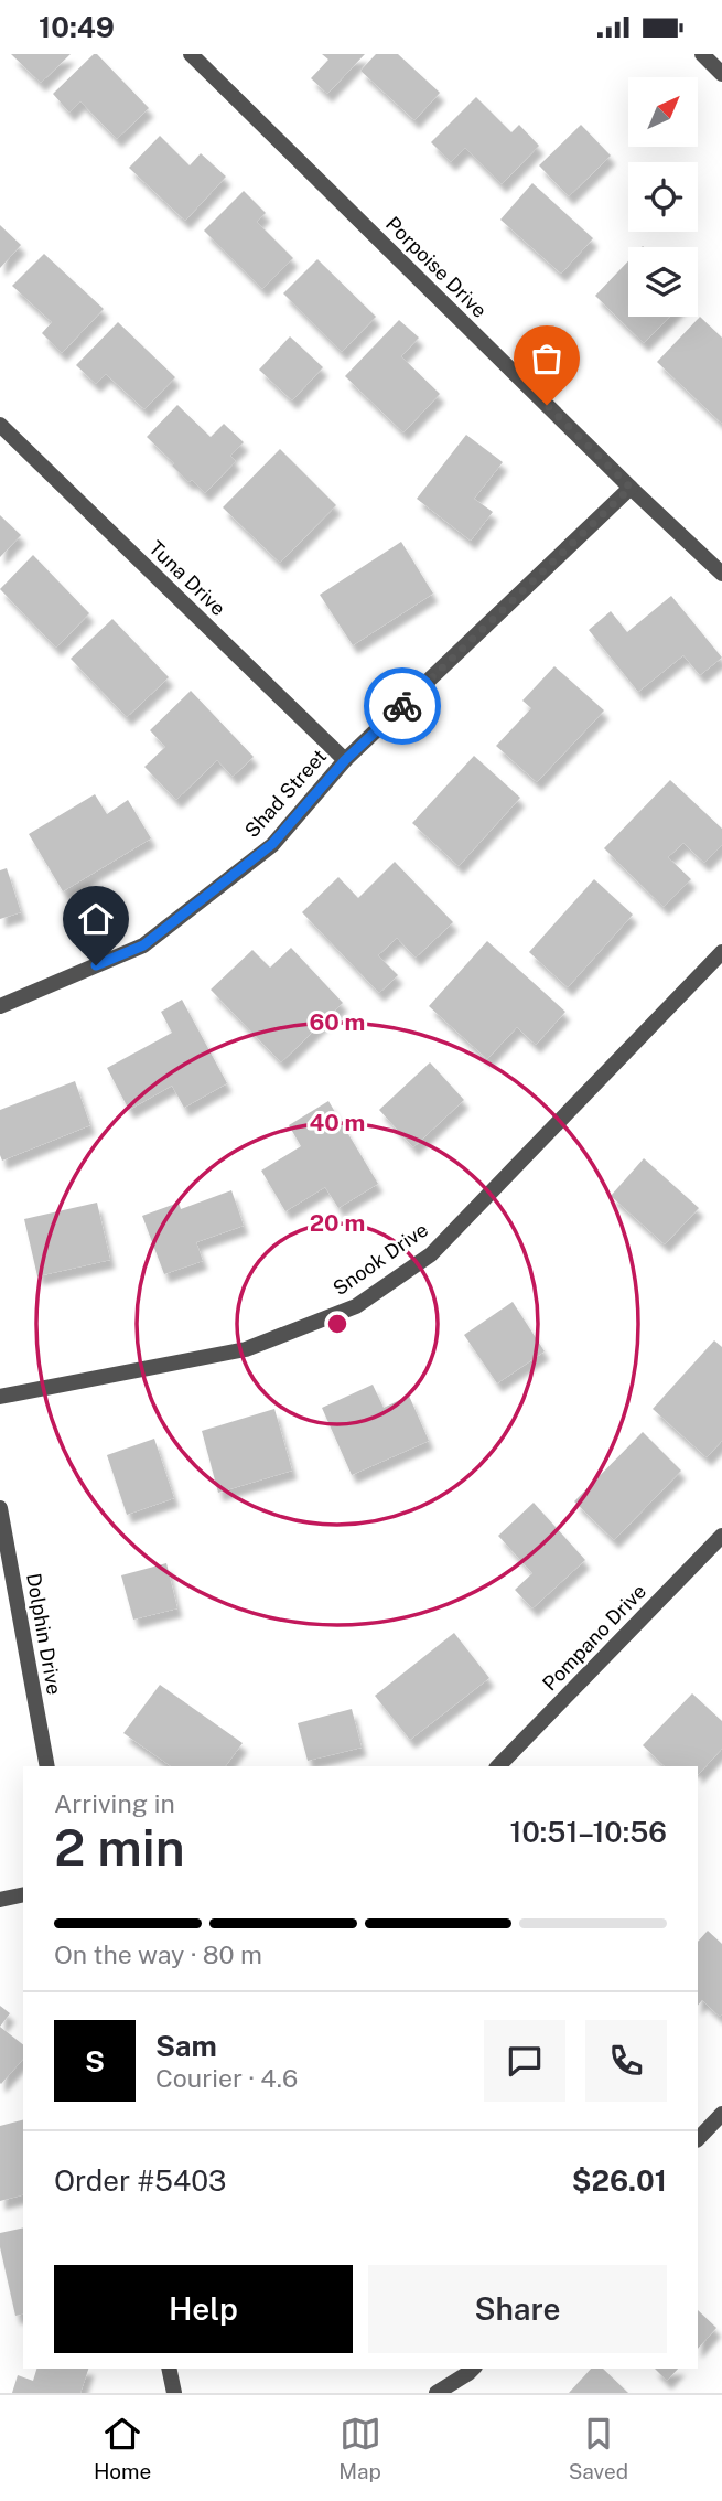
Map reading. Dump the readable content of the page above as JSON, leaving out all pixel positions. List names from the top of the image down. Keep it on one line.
{"streets":{"street":["Porpoise Drive","Tuna Drive","Shad Street","Snook Drive","Dolphin Drive","Pompano Drive"]},"crossings":[["Porpoise Drive","Shad Street"],["Tuna Drive","Shad Street"]],"north":"top right","page":{"status":"10:49","heading":["2 min","Arriving in","10:51–10:56"],"panel":["Sam","Courier · 4.6","Order #5403","$26.01"],"bar":"On the way · 80 m","round":"S","buttons":["Help","Share"],"tabs":["Home","Map","Saved"]},"rings":["60 m","40 m","20 m"]}
